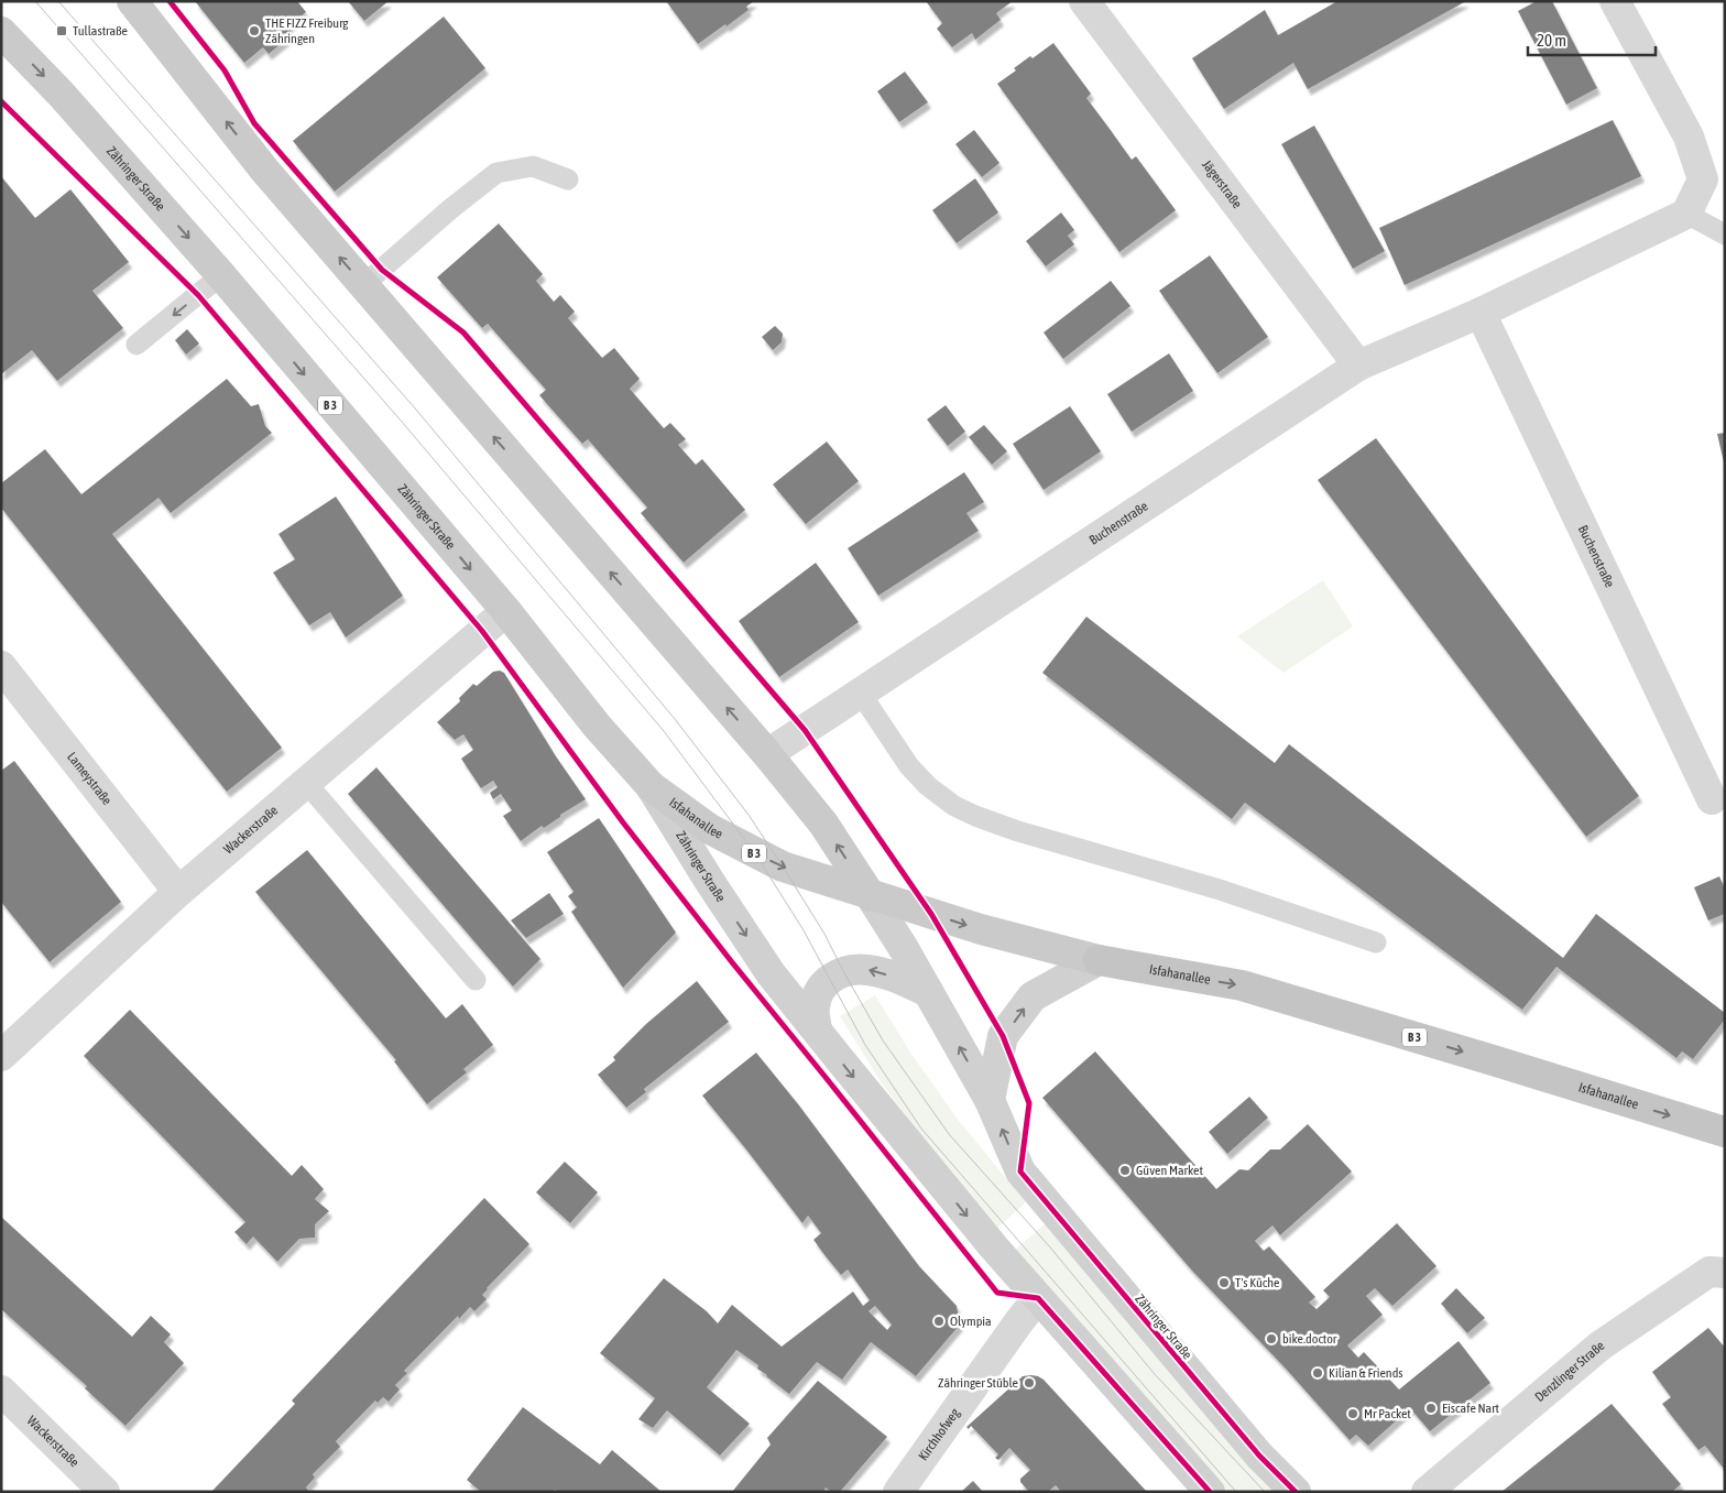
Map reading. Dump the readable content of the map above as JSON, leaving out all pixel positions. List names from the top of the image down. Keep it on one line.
{"streets":{"highway":["B 3","Isfahanallee"],"main road":["Zähringer Straße"],"street":["Jägerstraße","Buchenstraße","Lameystraße","Wackerstraße","Denzlinger Straße","Kirchhofweg"]},"crossings":[["Zähringer Straße","Buchenstraße"],["Zähringer Straße","Isfahanallee"],["Zähringer Straße","Wackerstraße"],["Zähringer Straße","Kirchhofweg"],["Jägerstraße","Buchenstraße"],["Lameystraße","Wackerstraße"]],"one_way":["Isfahanallee"],"places":{"transit":["Tullastraße"],"other":["THE FIZZ Freiburg Zähringen","Güven Market","T's Küche","Olympia","bike.doctor","Kilian & Friends","Zähringer Stüble","Eiscafe Nart","Mr Packet"]},"scale_bar":"20 m"}
